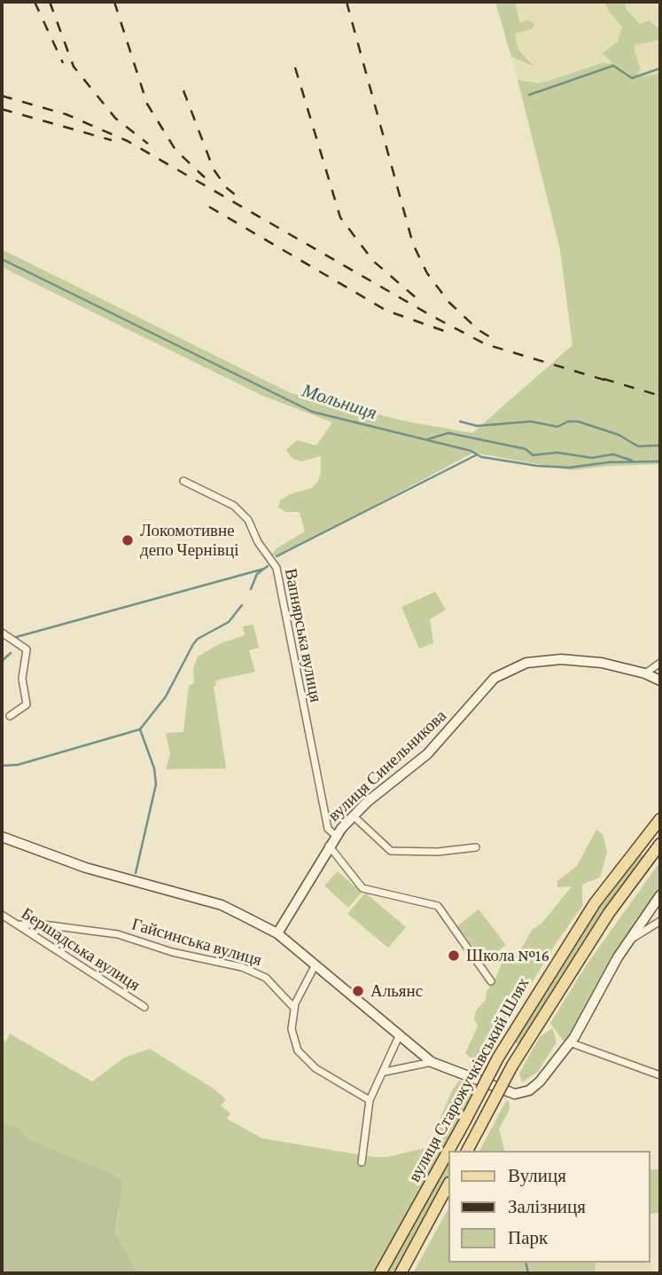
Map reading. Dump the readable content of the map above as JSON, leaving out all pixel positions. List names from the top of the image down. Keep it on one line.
{"streets":{"main road":["вулиця Старожучківський Шлях"],"street":["Вапнярська вулиця","вулиця Синельникова","Гайсинська вулиця","Бершадська вулиця"]},"crossings":[["Вапнярська вулиця","вулиця Синельникова"],["Гайсинська вулиця","Бершадська вулиця"]],"water":["Мольниця"],"places":["Локомотивне депо Чернівці","Школа №16","Альянс"],"legend":["Вулиця","Залізниця","Парк"]}
